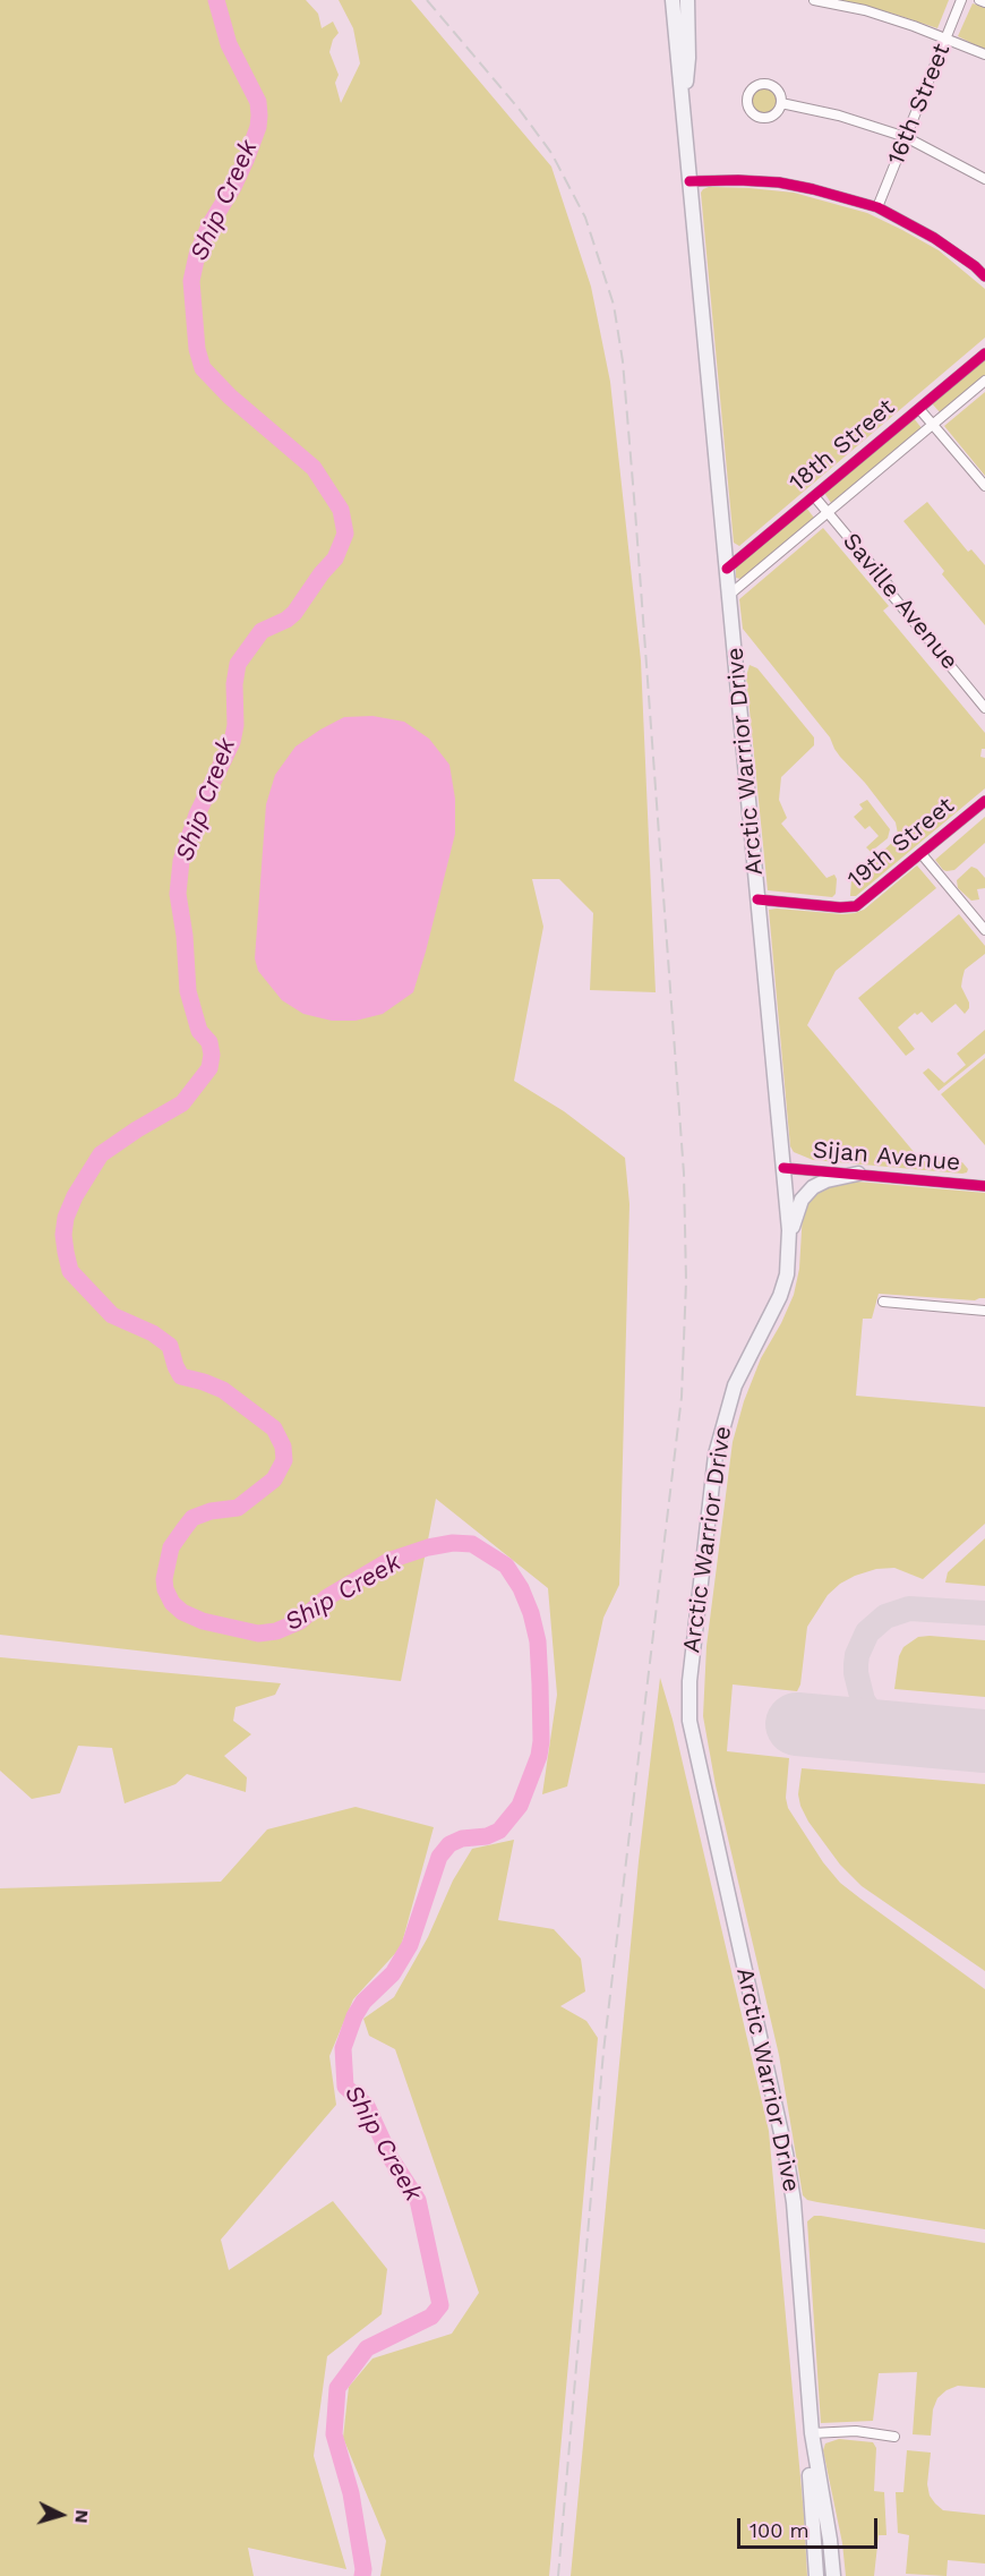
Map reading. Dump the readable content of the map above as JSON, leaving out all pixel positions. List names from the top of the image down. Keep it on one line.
{"streets":{"main road":["Arctic Warrior Drive"],"street":["16th Street","18th Street","Saville Avenue","19th Street","Sijan Avenue"]},"crossings":[["18th Street","Saville Avenue"],["18th Street","Arctic Warrior Drive"],["Arctic Warrior Drive","19th Street"],["Arctic Warrior Drive","Sijan Avenue"]],"water":["Ship Creek"],"scale_bar":"100 m","north":"right"}
